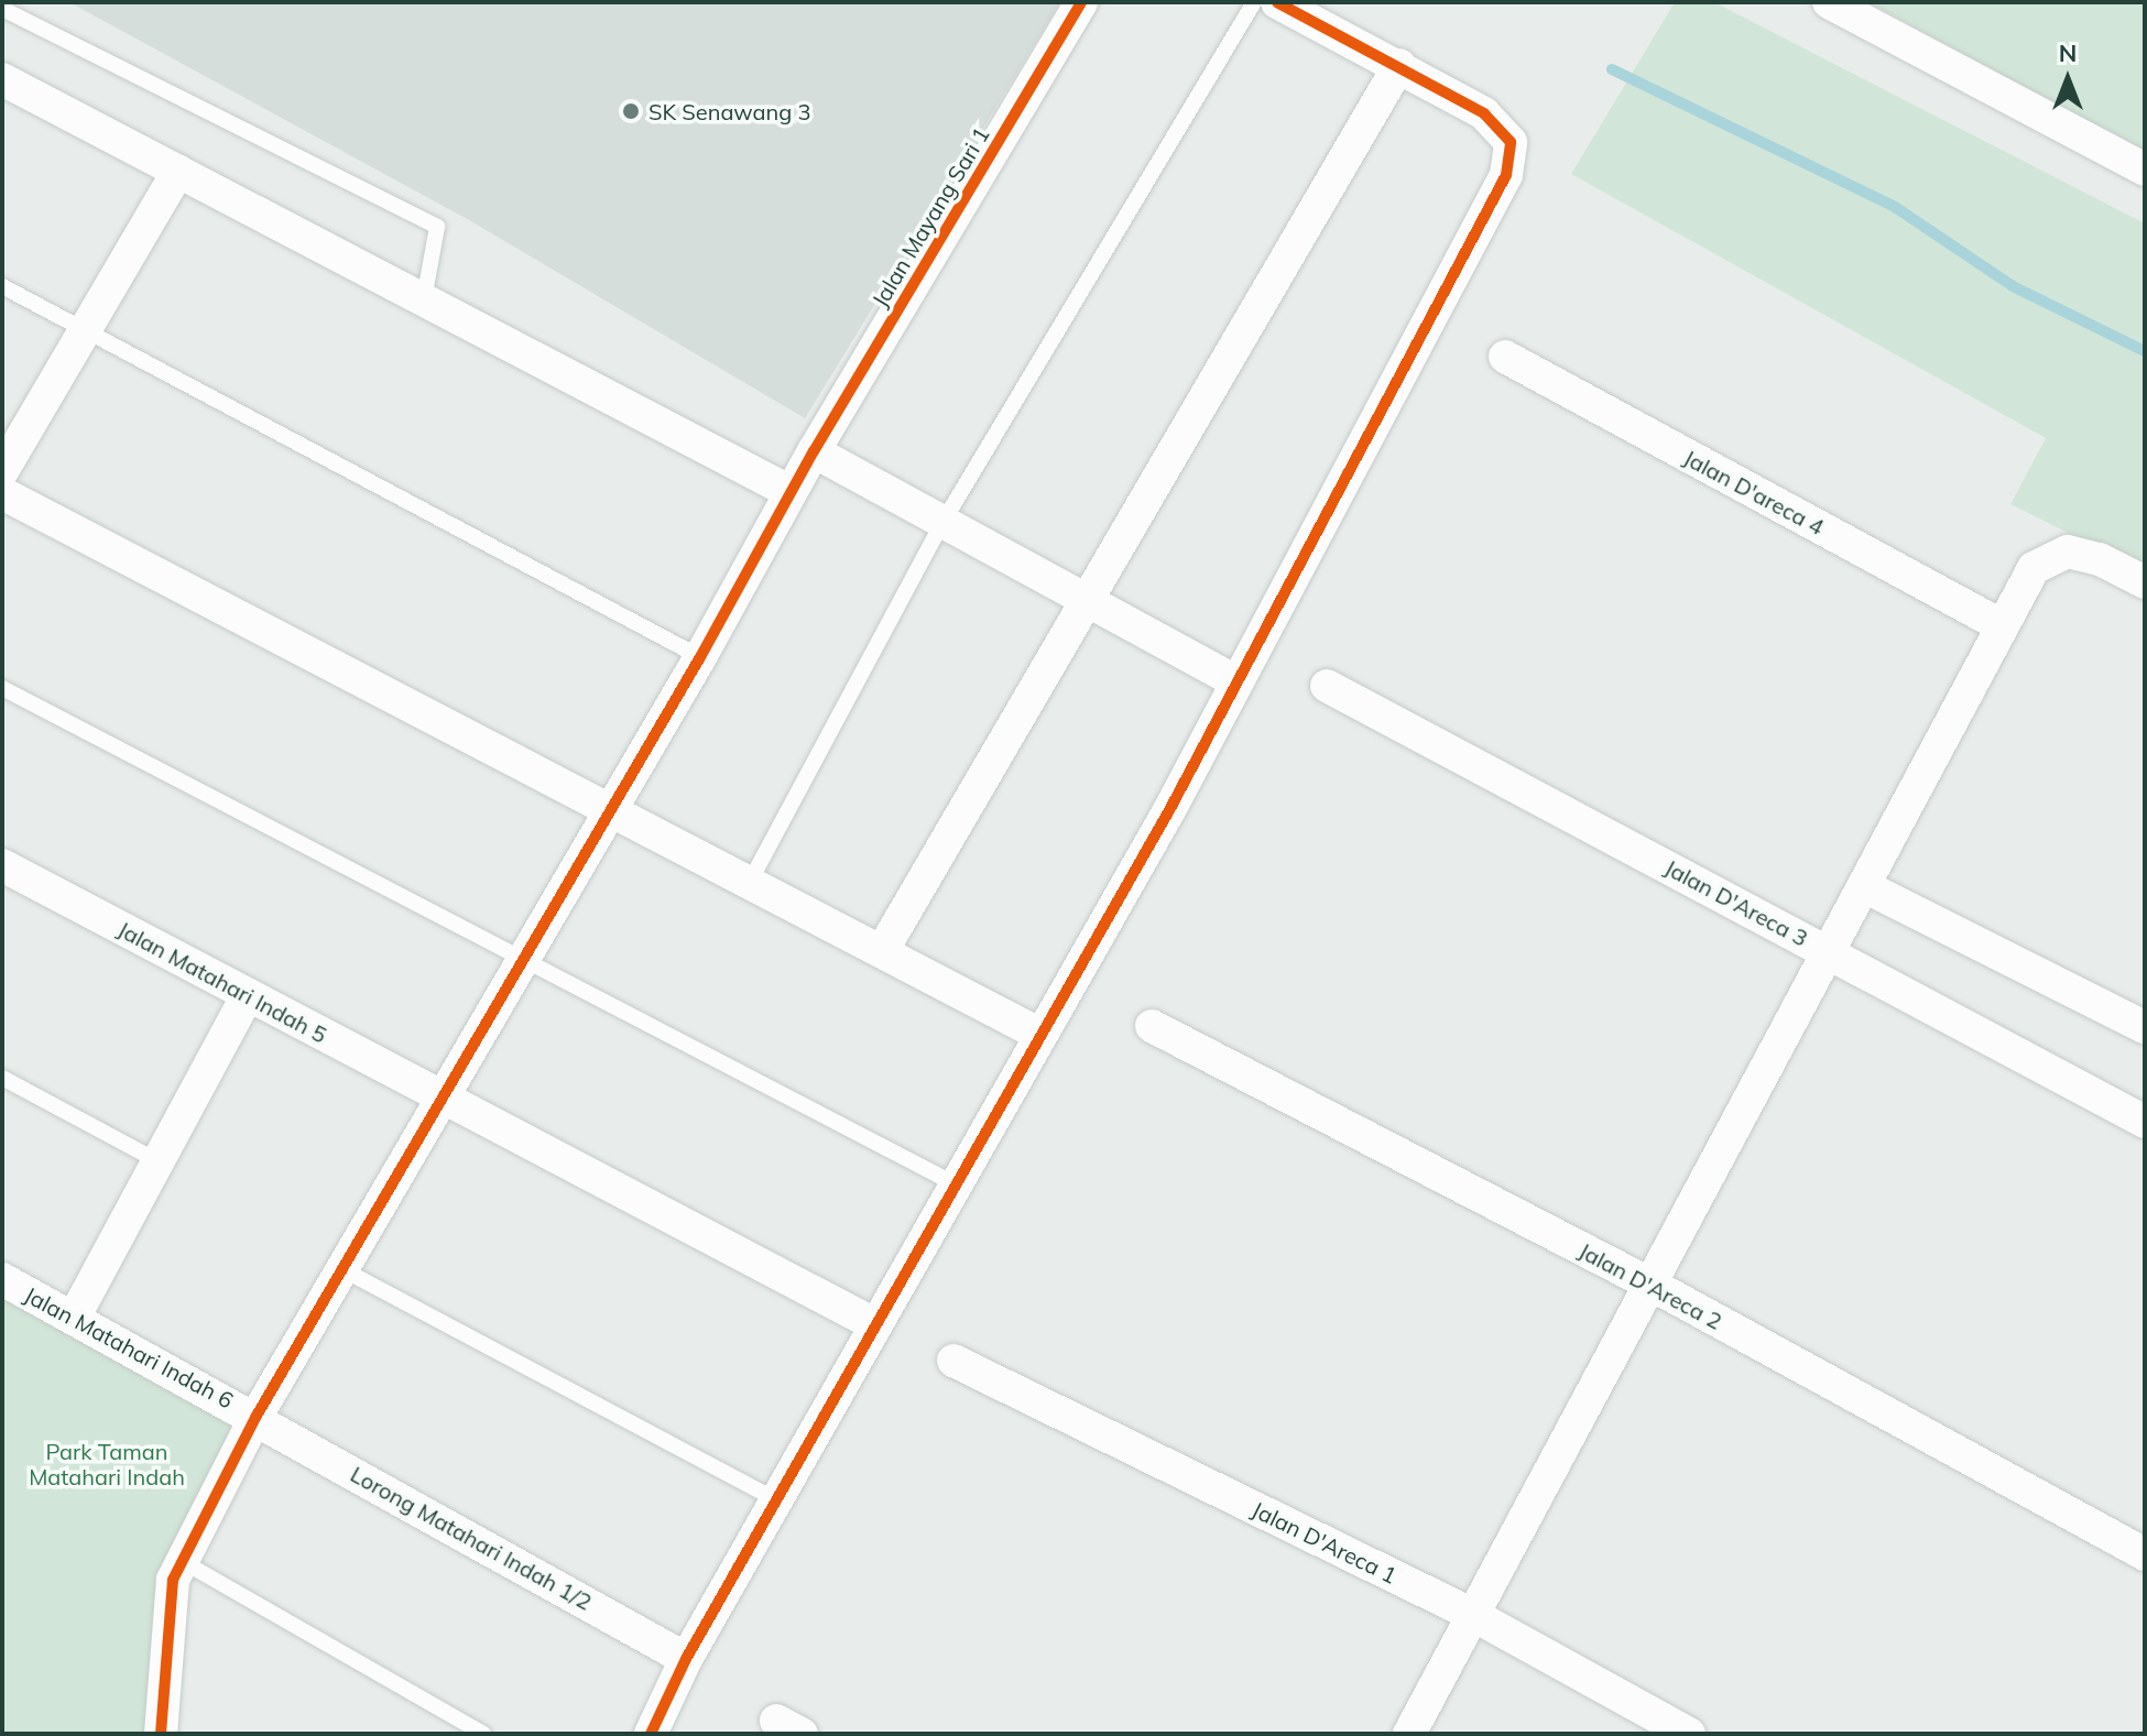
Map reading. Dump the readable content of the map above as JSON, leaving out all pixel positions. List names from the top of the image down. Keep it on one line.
{"streets":{"street":["Jalan Mayang Sari 1","Jalan D'areca 4","Jalan D'Areca 3","Jalan Matahari Indah 5","Jalan D'Areca 2","Jalan Matahari Indah 6","Lorong Matahari Indah 1/2","Jalan D'Areca 1"]},"crossings":[["Jalan Mayang Sari 1","Jalan Matahari Indah 5"],["Jalan Mayang Sari 1","Jalan Matahari Indah 6"],["Jalan Mayang Sari 1","Lorong Matahari Indah 1/2"],["Jalan Matahari Indah 6","Lorong Matahari Indah 1/2"]],"parks":["Park Taman Matahari Indah"],"places":["SK Senawang 3"],"north":"top"}
